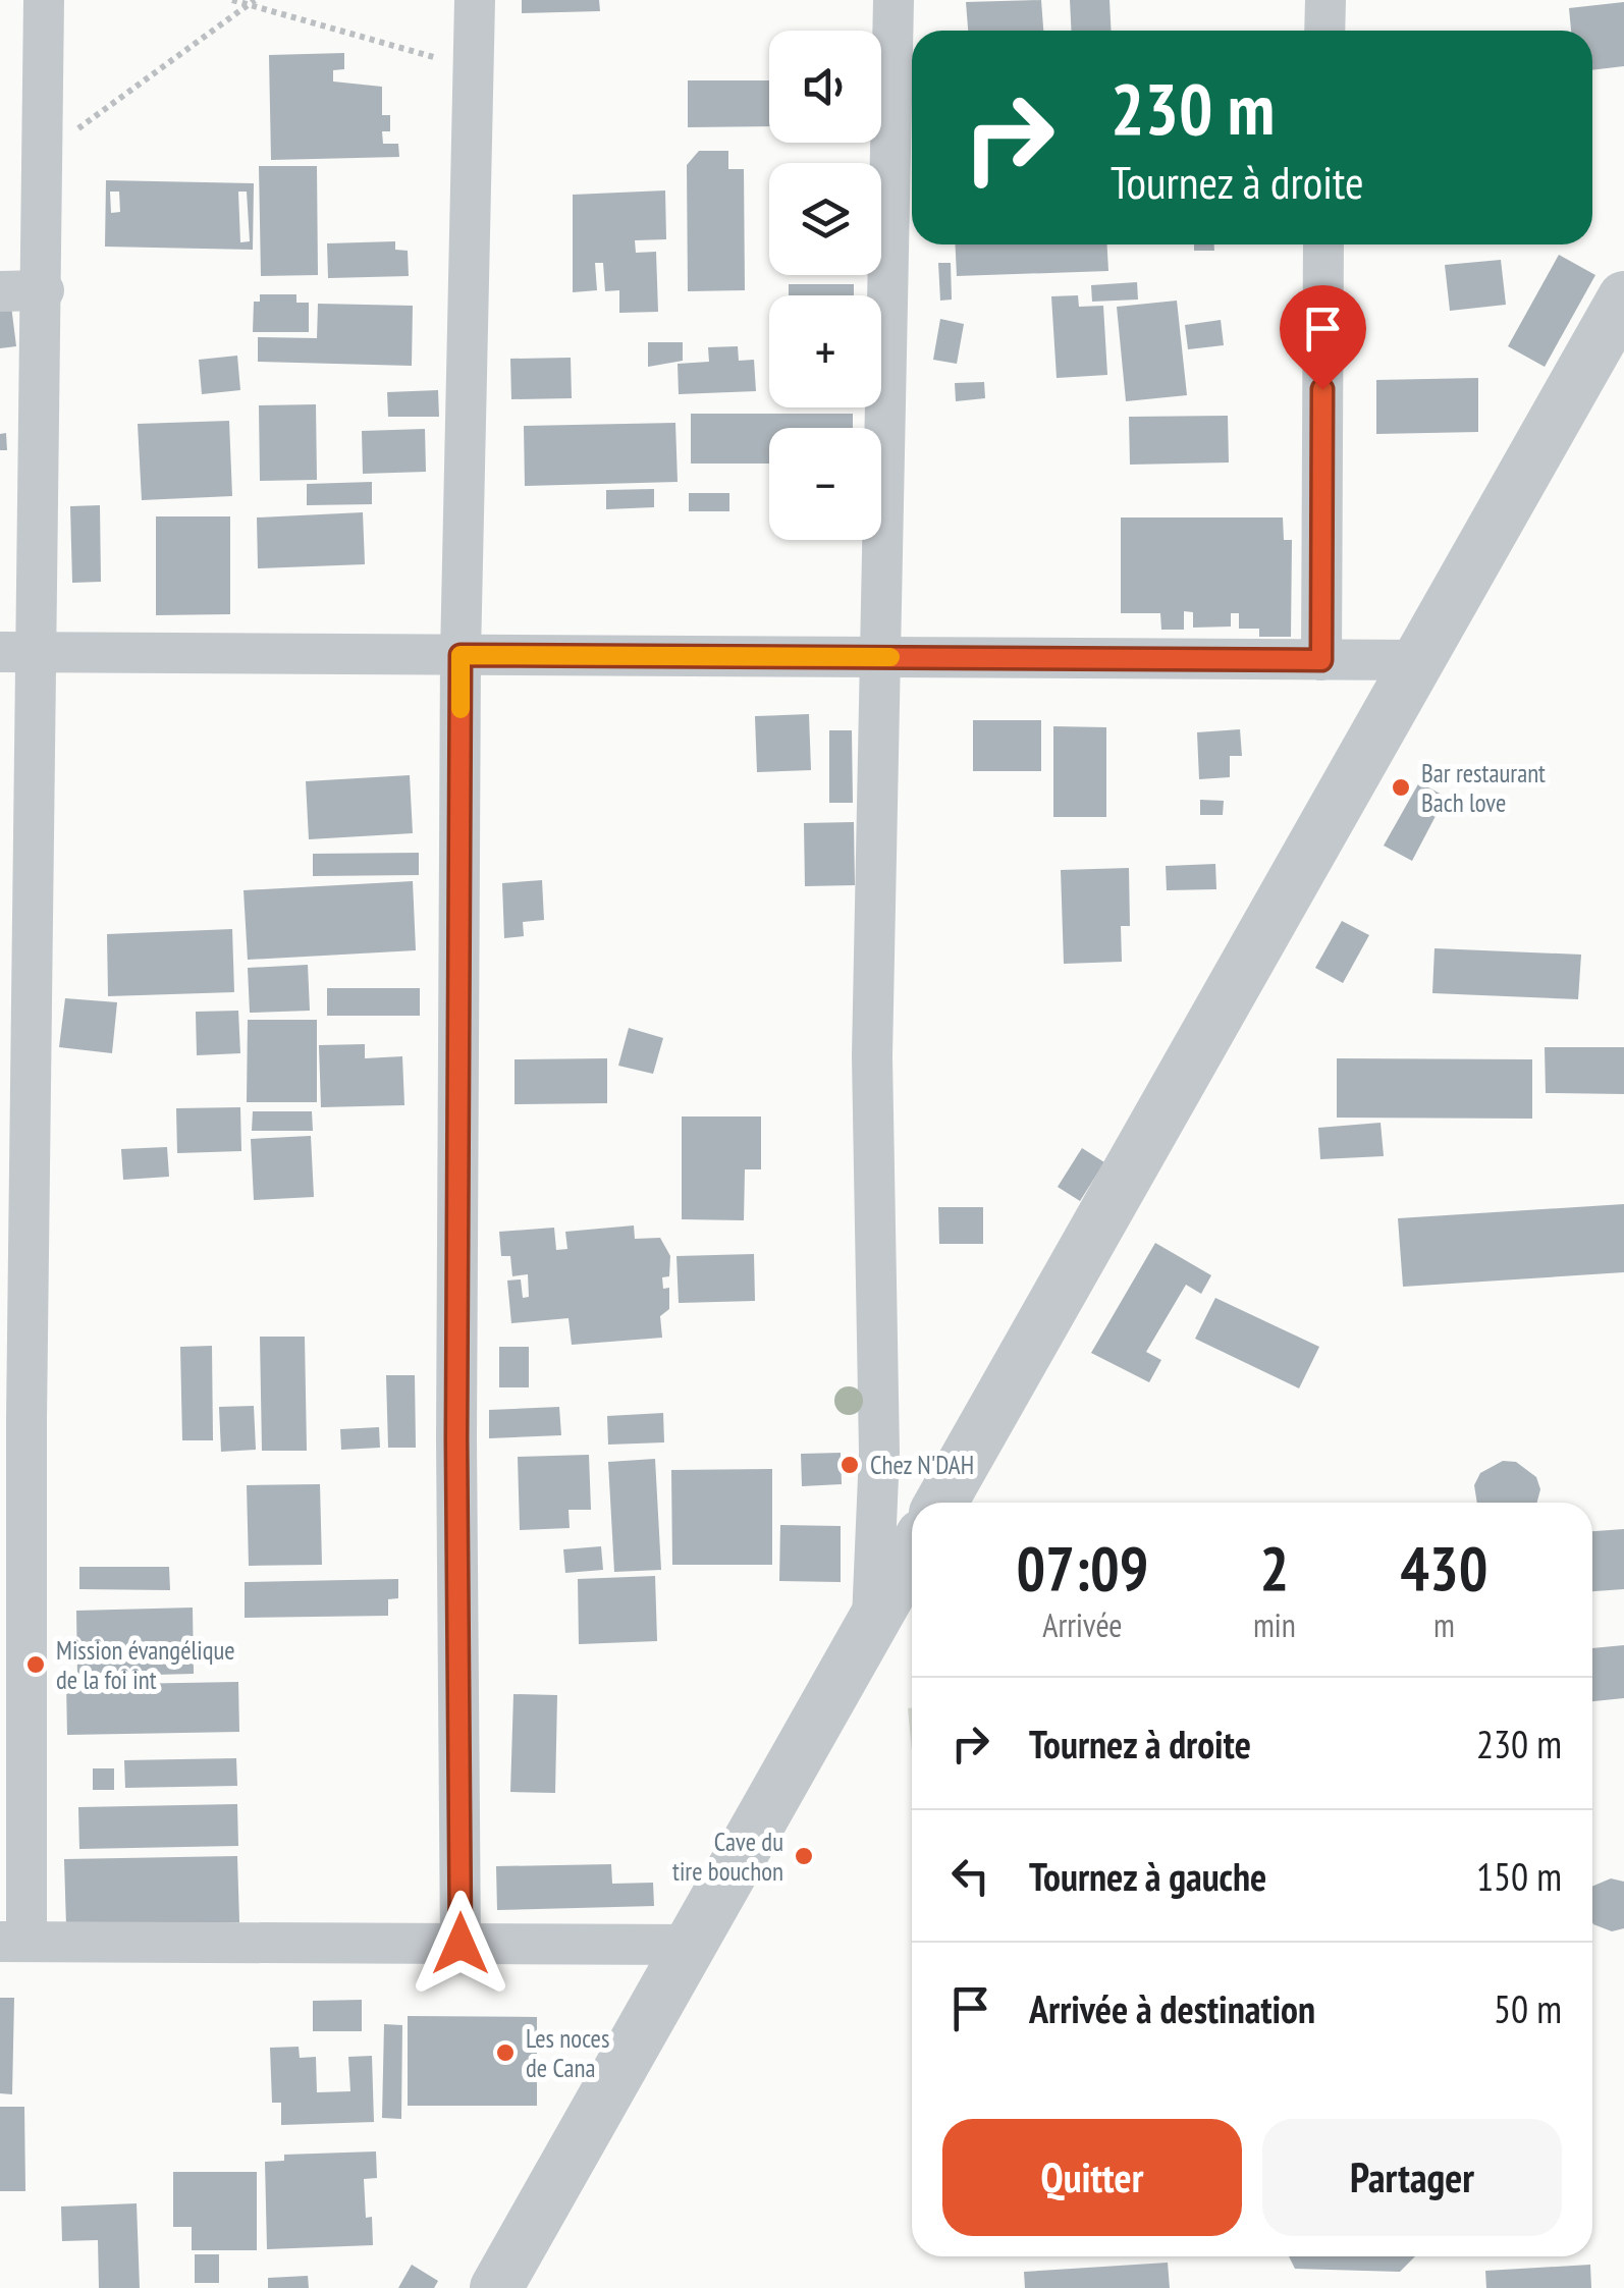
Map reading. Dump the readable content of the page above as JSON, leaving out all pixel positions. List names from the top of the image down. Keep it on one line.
{"places":["Bar restaurant Bach love","Chez N'DAH","Mission évangélique de la foi int","Cave du tire bouchon","Les noces de Cana"],"page":{"map_buttons":["+","−"],"turn":["230 m","Tournez à droite"],"eta":["07:09","Arrivée","2","min","430","m"],"list":[{"name":"Tournez à droite","value":"230 m"},{"name":"Tournez à gauche","value":"150 m"},{"name":"Arrivée à destination","value":"50 m"}],"buttons":["Quitter","Partager"]}}
